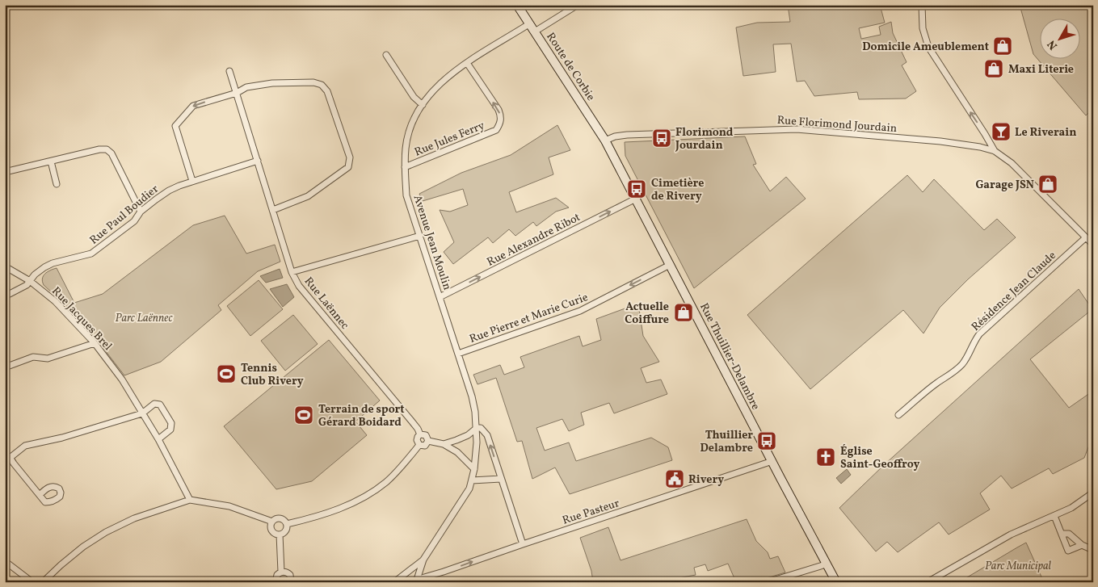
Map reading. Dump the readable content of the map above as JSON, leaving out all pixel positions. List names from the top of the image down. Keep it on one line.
{"streets":{"main road":["Route de Corbie","Rue Thuillier-Delambre"],"street":["Rue Florimond Jourdain","Rue Jules Ferry","Rue Paul Boudier","Rue Alexandre Ribot","Avenue Jean Moulin","Résidence Jean Claude","Rue Laënnec","Rue Pierre et Marie Curie","Rue Jacques Brel","Rue Pasteur"]},"crossings":[["Route de Corbie","Rue Florimond Jourdain"],["Route de Corbie","Avenue Jean Moulin"],["Route de Corbie","Rue Thuillier-Delambre"],["Rue Florimond Jourdain","Rue Thuillier-Delambre"],["Rue Jules Ferry","Avenue Jean Moulin"],["Rue Paul Boudier","Rue Laënnec"],["Rue Paul Boudier","Rue Jacques Brel"],["Rue Alexandre Ribot","Avenue Jean Moulin"],["Rue Alexandre Ribot","Rue Thuillier-Delambre"],["Avenue Jean Moulin","Rue Pierre et Marie Curie"],["Rue Pierre et Marie Curie","Rue Thuillier-Delambre"],["Rue Thuillier-Delambre","Rue Pasteur"]],"one_way":["Rue Alexandre Ribot","Rue Pierre et Marie Curie"],"parks":["Parc Laënnec","Parc Municipal"],"places":{"shop":["Domicile Ameublement","Maxi Literie","Garage JSN","Actuelle Coiffure"],"bar":["Le Riverain"],"bus stop":["Florimond Jourdain","Cimetière de Rivery","Thuillier Delambre"],"sports":["Tennis Club Rivery","Terrain de sport Gérard Boidard"],"church":["Église Saint-Geoffroy"],"public building":["Rivery"]},"north":"bottom left"}
